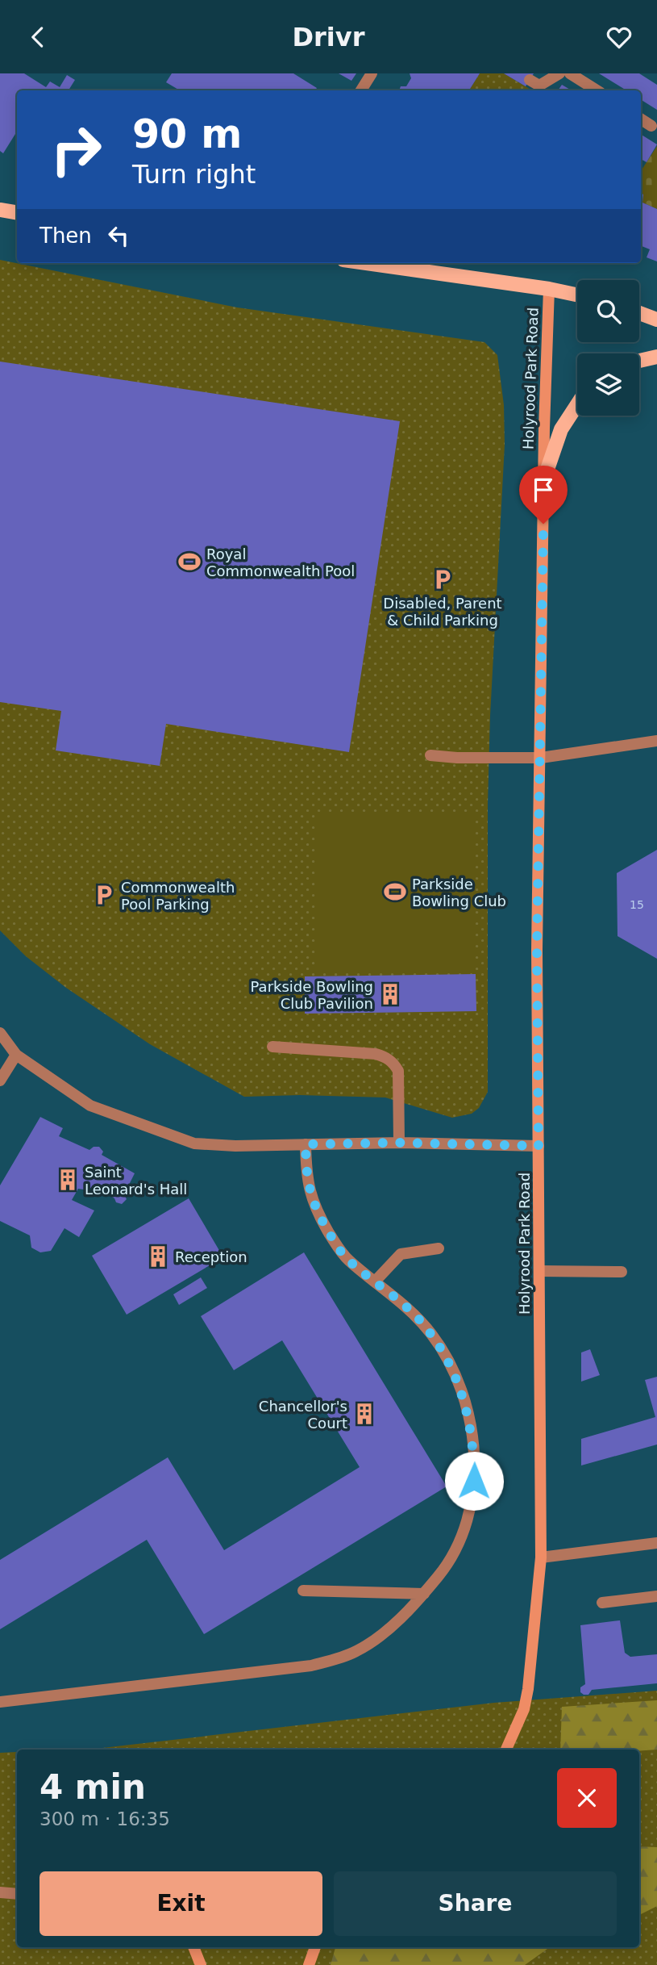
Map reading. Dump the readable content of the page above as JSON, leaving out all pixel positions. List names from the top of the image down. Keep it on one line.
{"streets":{"street":["Holyrood Park Road"]},"places":{"sports":["Royal Commonwealth Pool","Parkside Bowling Club"],"parking":["Disabled, Parent & Child Parking","Commonwealth Pool Parking"],"building":["Parkside Bowling Club Pavilion","Saint Leonard's Hall","Reception","Chancellor's Court"]},"house_numbers":["15"],"page":{"header":"Drivr","turn":["90 m","Turn right"],"then":"Then","heading":["4 min","300 m · 16:35"],"buttons":["Exit","Share"]}}
